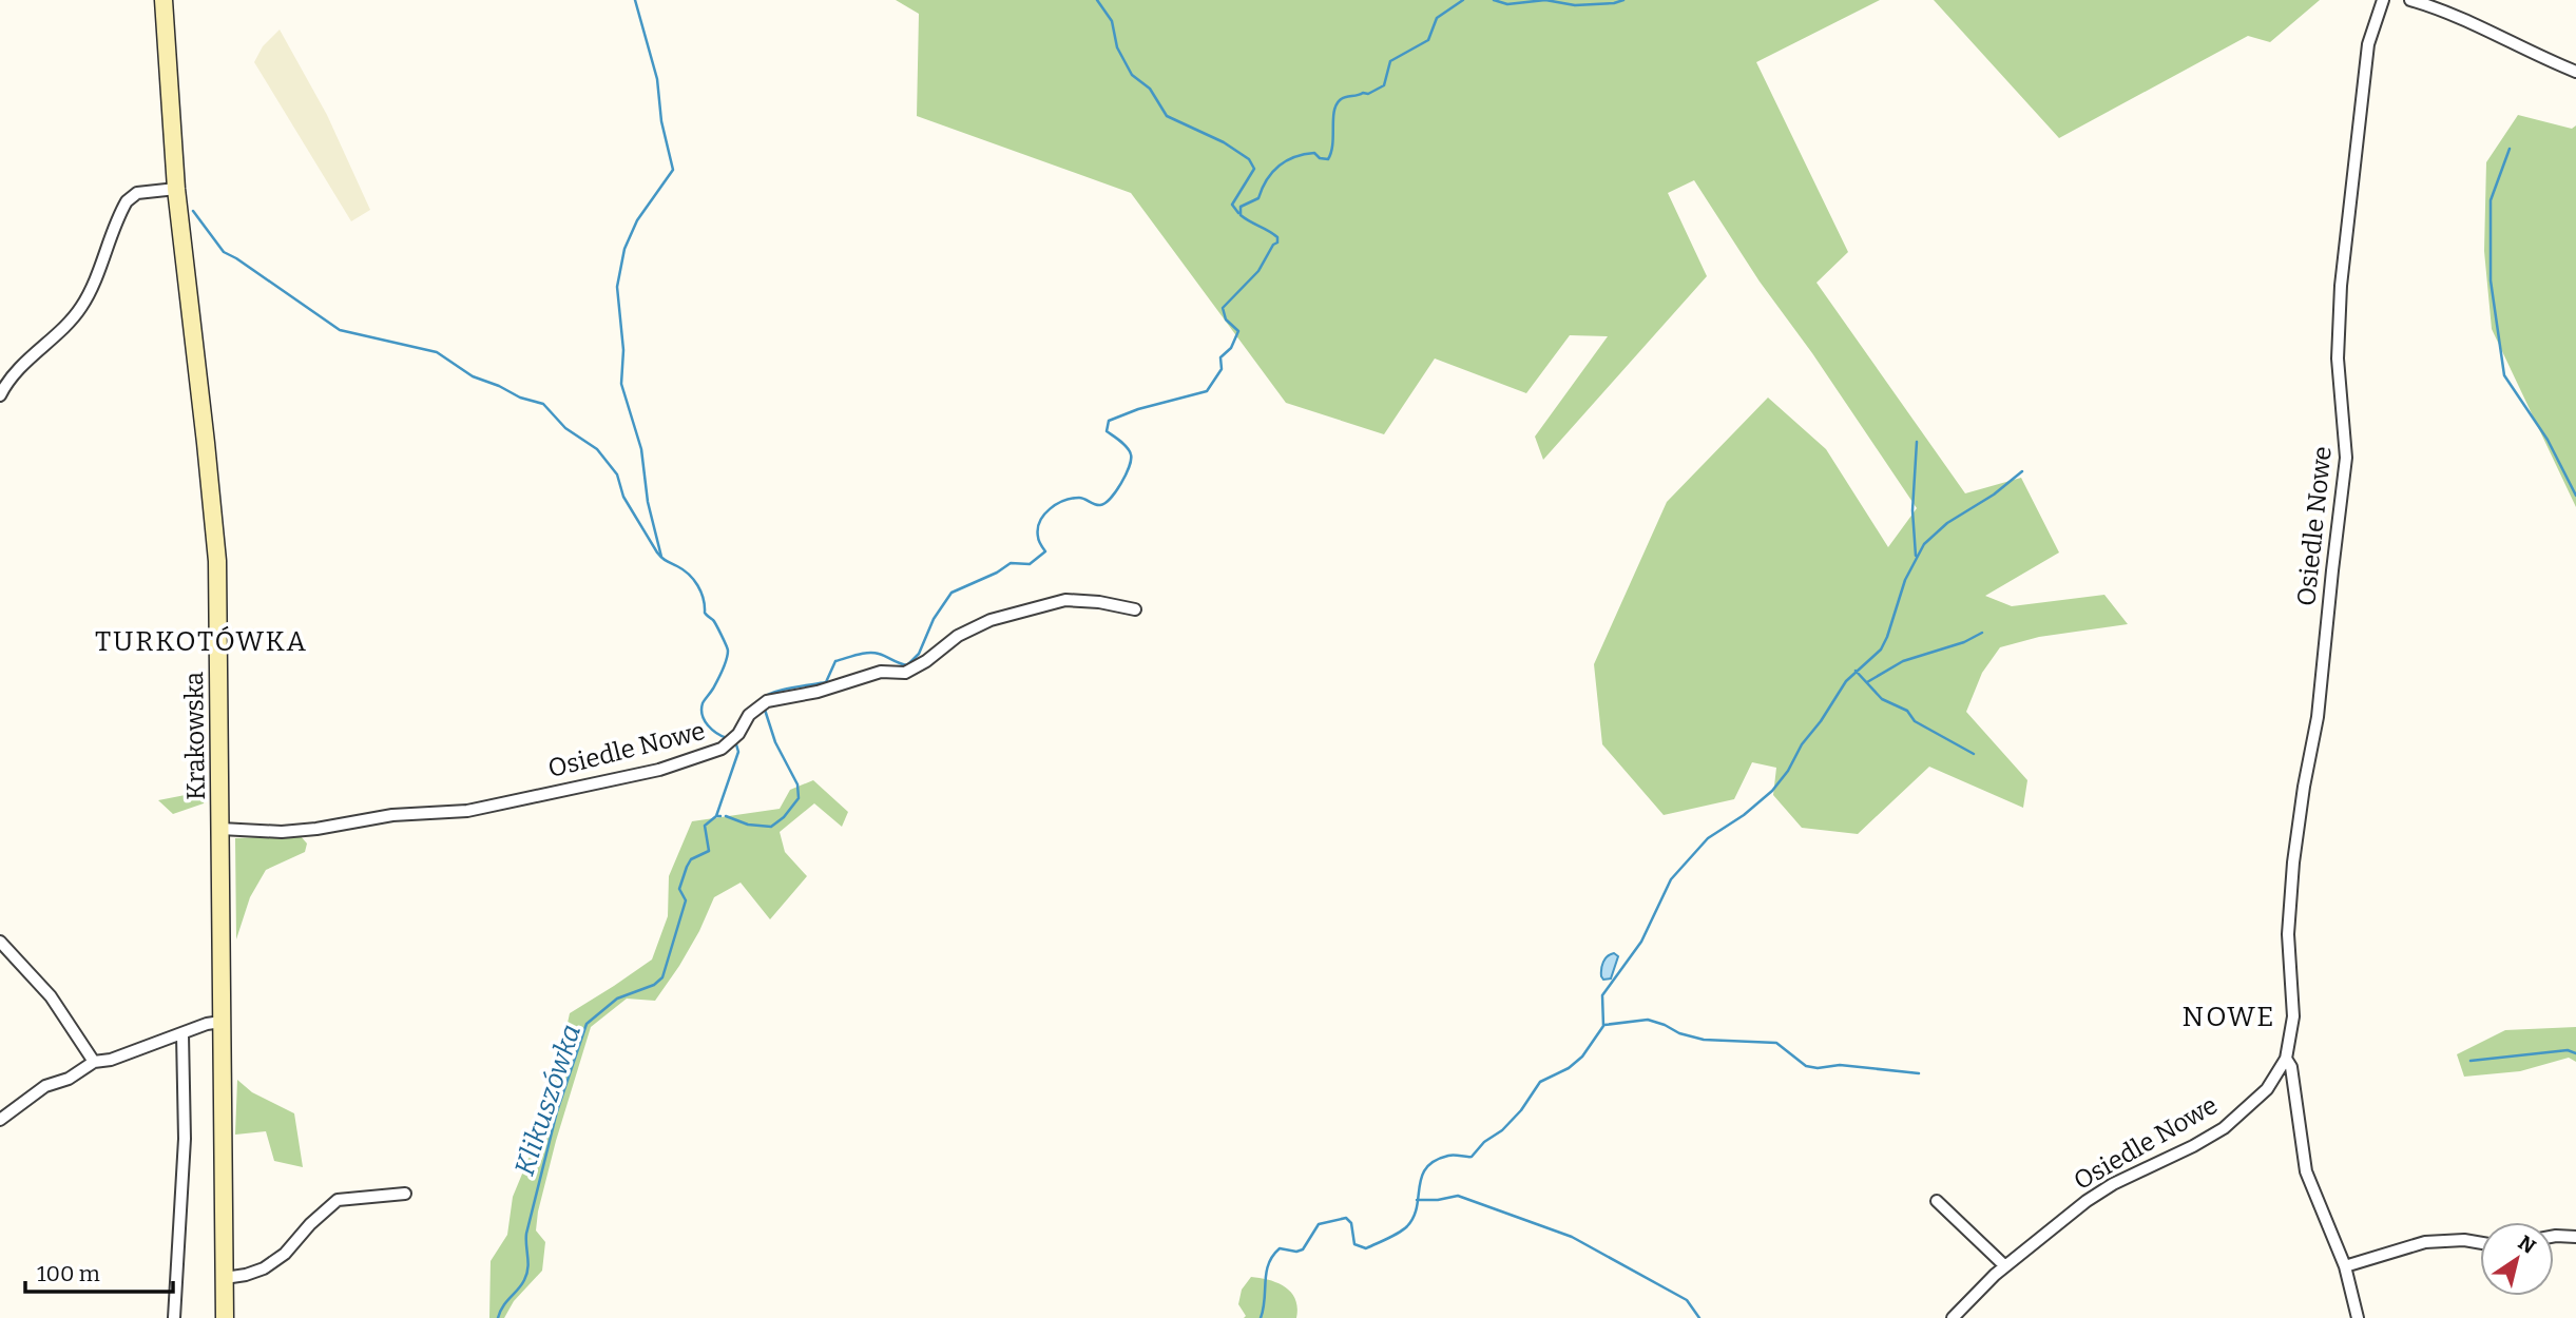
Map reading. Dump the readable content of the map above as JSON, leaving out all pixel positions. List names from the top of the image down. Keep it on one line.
{"streets":{"main road":["Krakowska"],"street":["Osiedle Nowe"]},"crossings":[["Osiedle Nowe","Krakowska"]],"districts":["TURKOTÓWKA","NOWE"],"water":["Klikuszówka"],"scale_bar":"100 m","north":"top right"}
